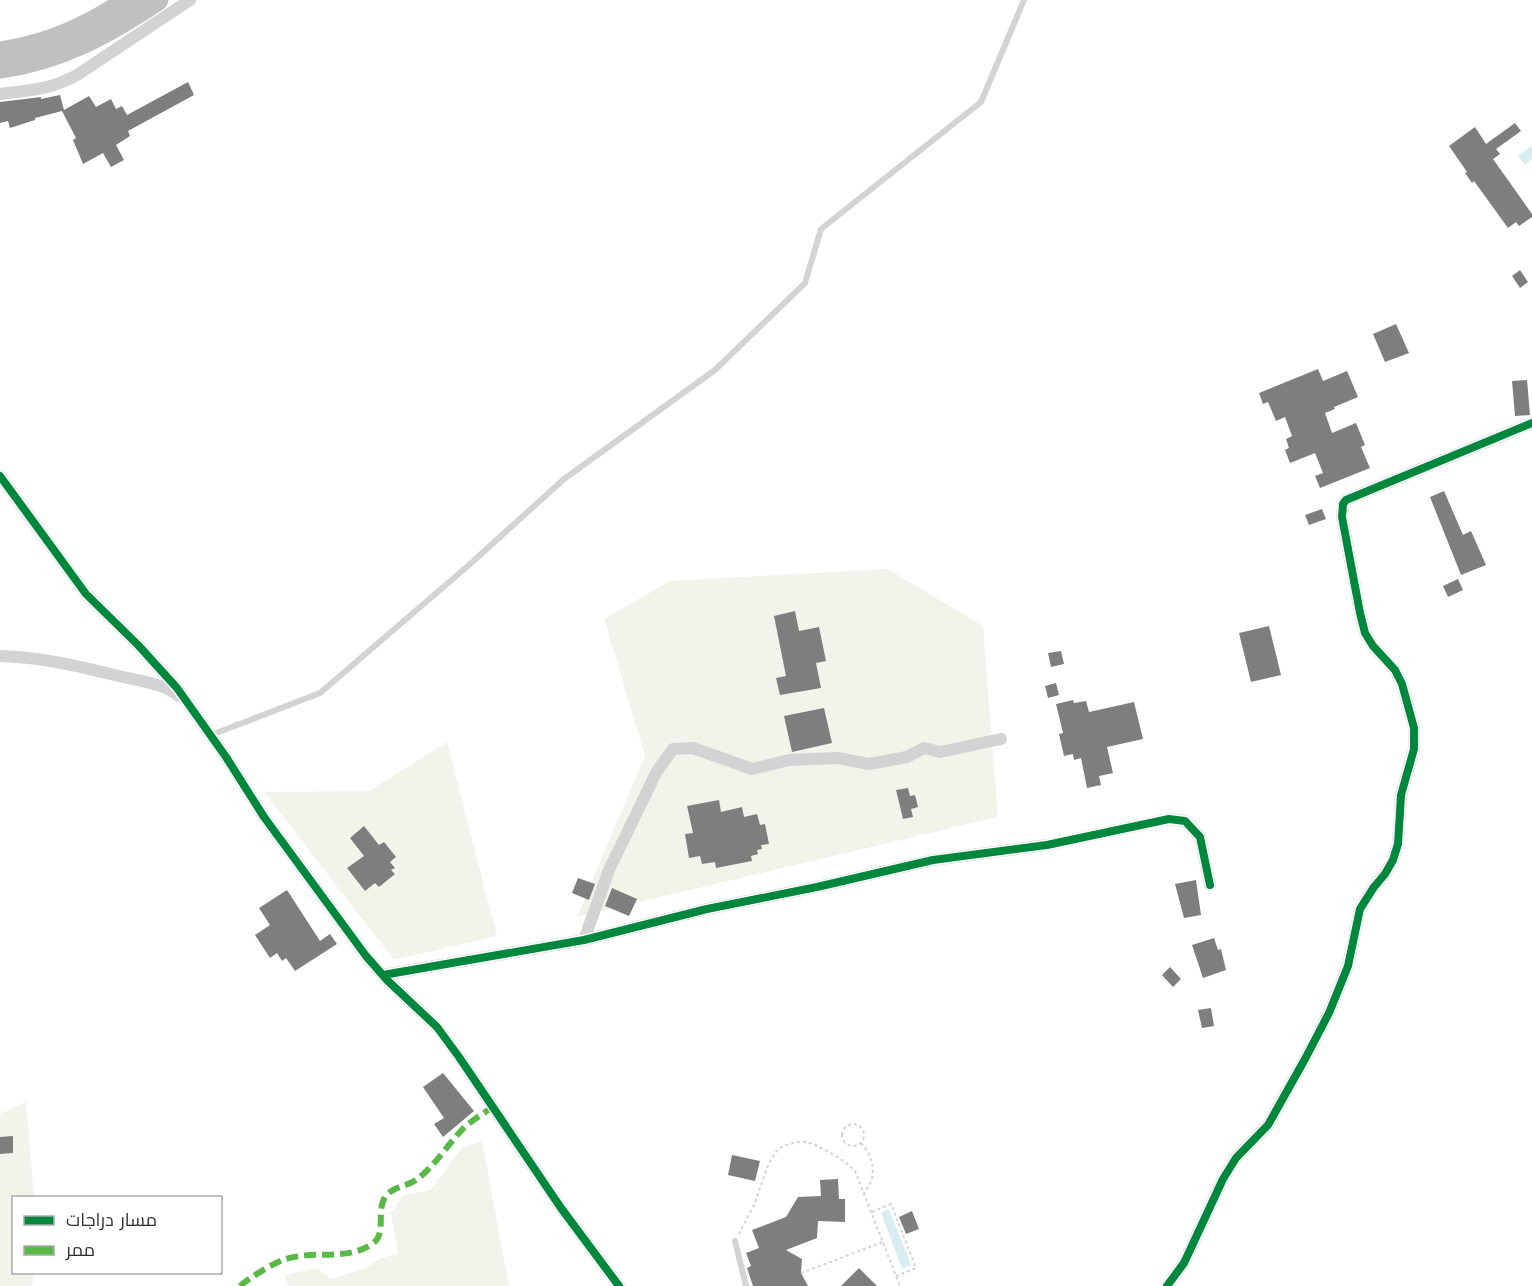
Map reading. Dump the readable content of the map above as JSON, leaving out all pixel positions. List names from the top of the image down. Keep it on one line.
{"legend":["مسار دراجات","ممر"]}
